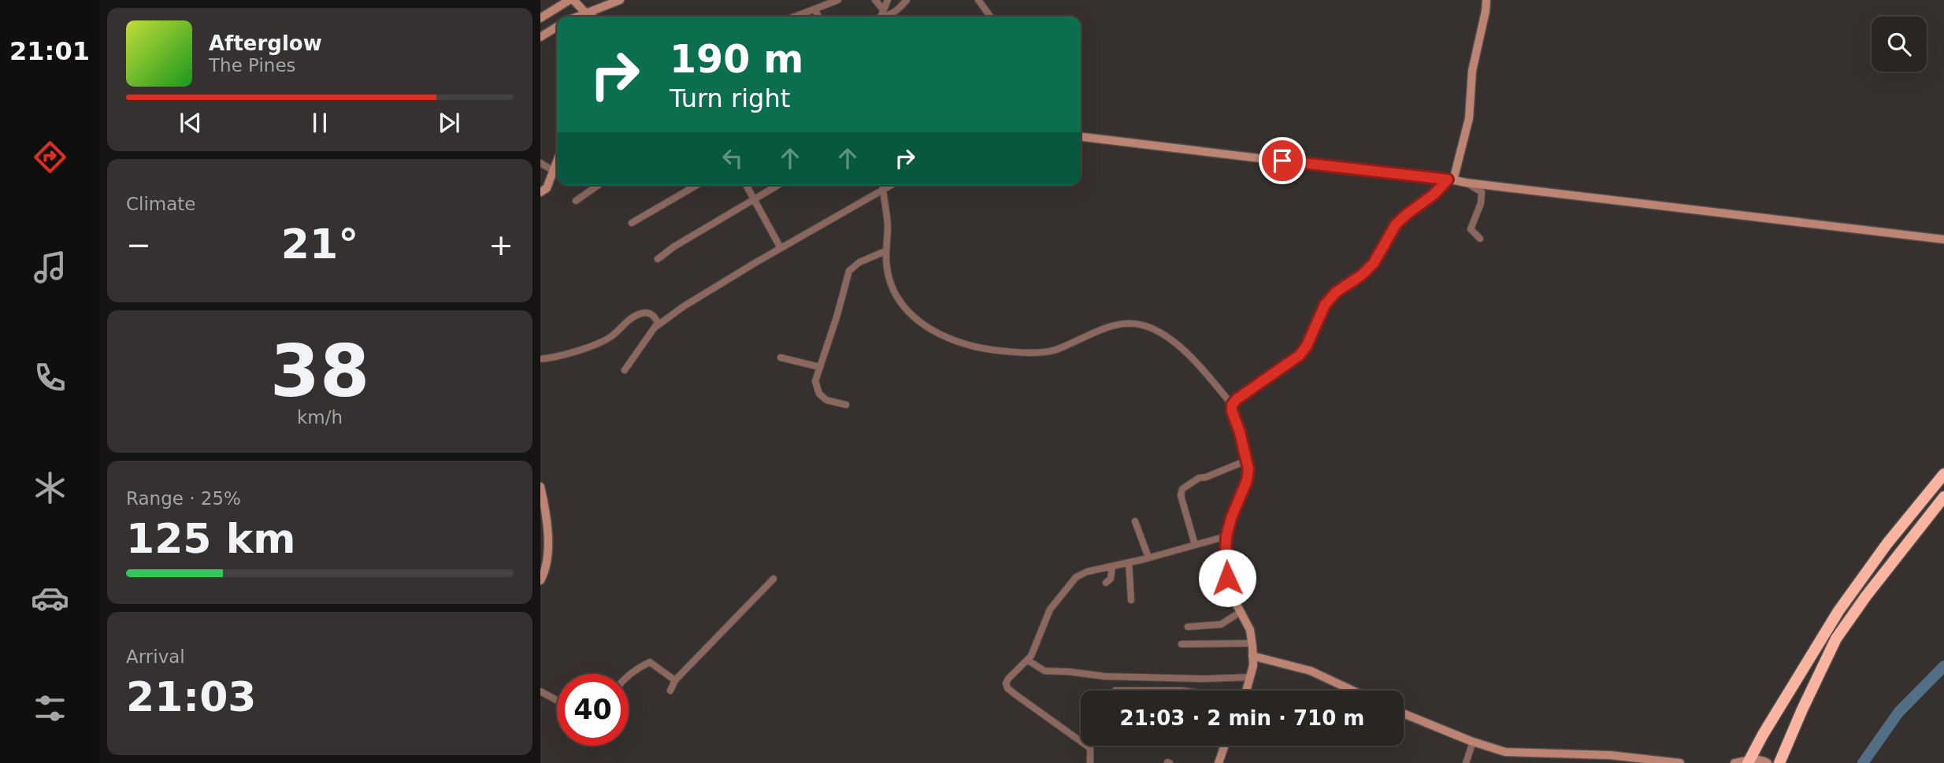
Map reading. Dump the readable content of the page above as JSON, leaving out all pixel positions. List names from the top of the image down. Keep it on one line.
{"page":{"tabs":"21:01","turn":["190 m","Turn right"],"song":["Afterglow","The Pines"],"tile":["Climate",["38","km/h"],["Range · 25%","125 km"],["Arrival","21:03"]],"heat":["−","21°","+"],"limit":"40","trip":"21:03 · 2 min · 710 m"}}
